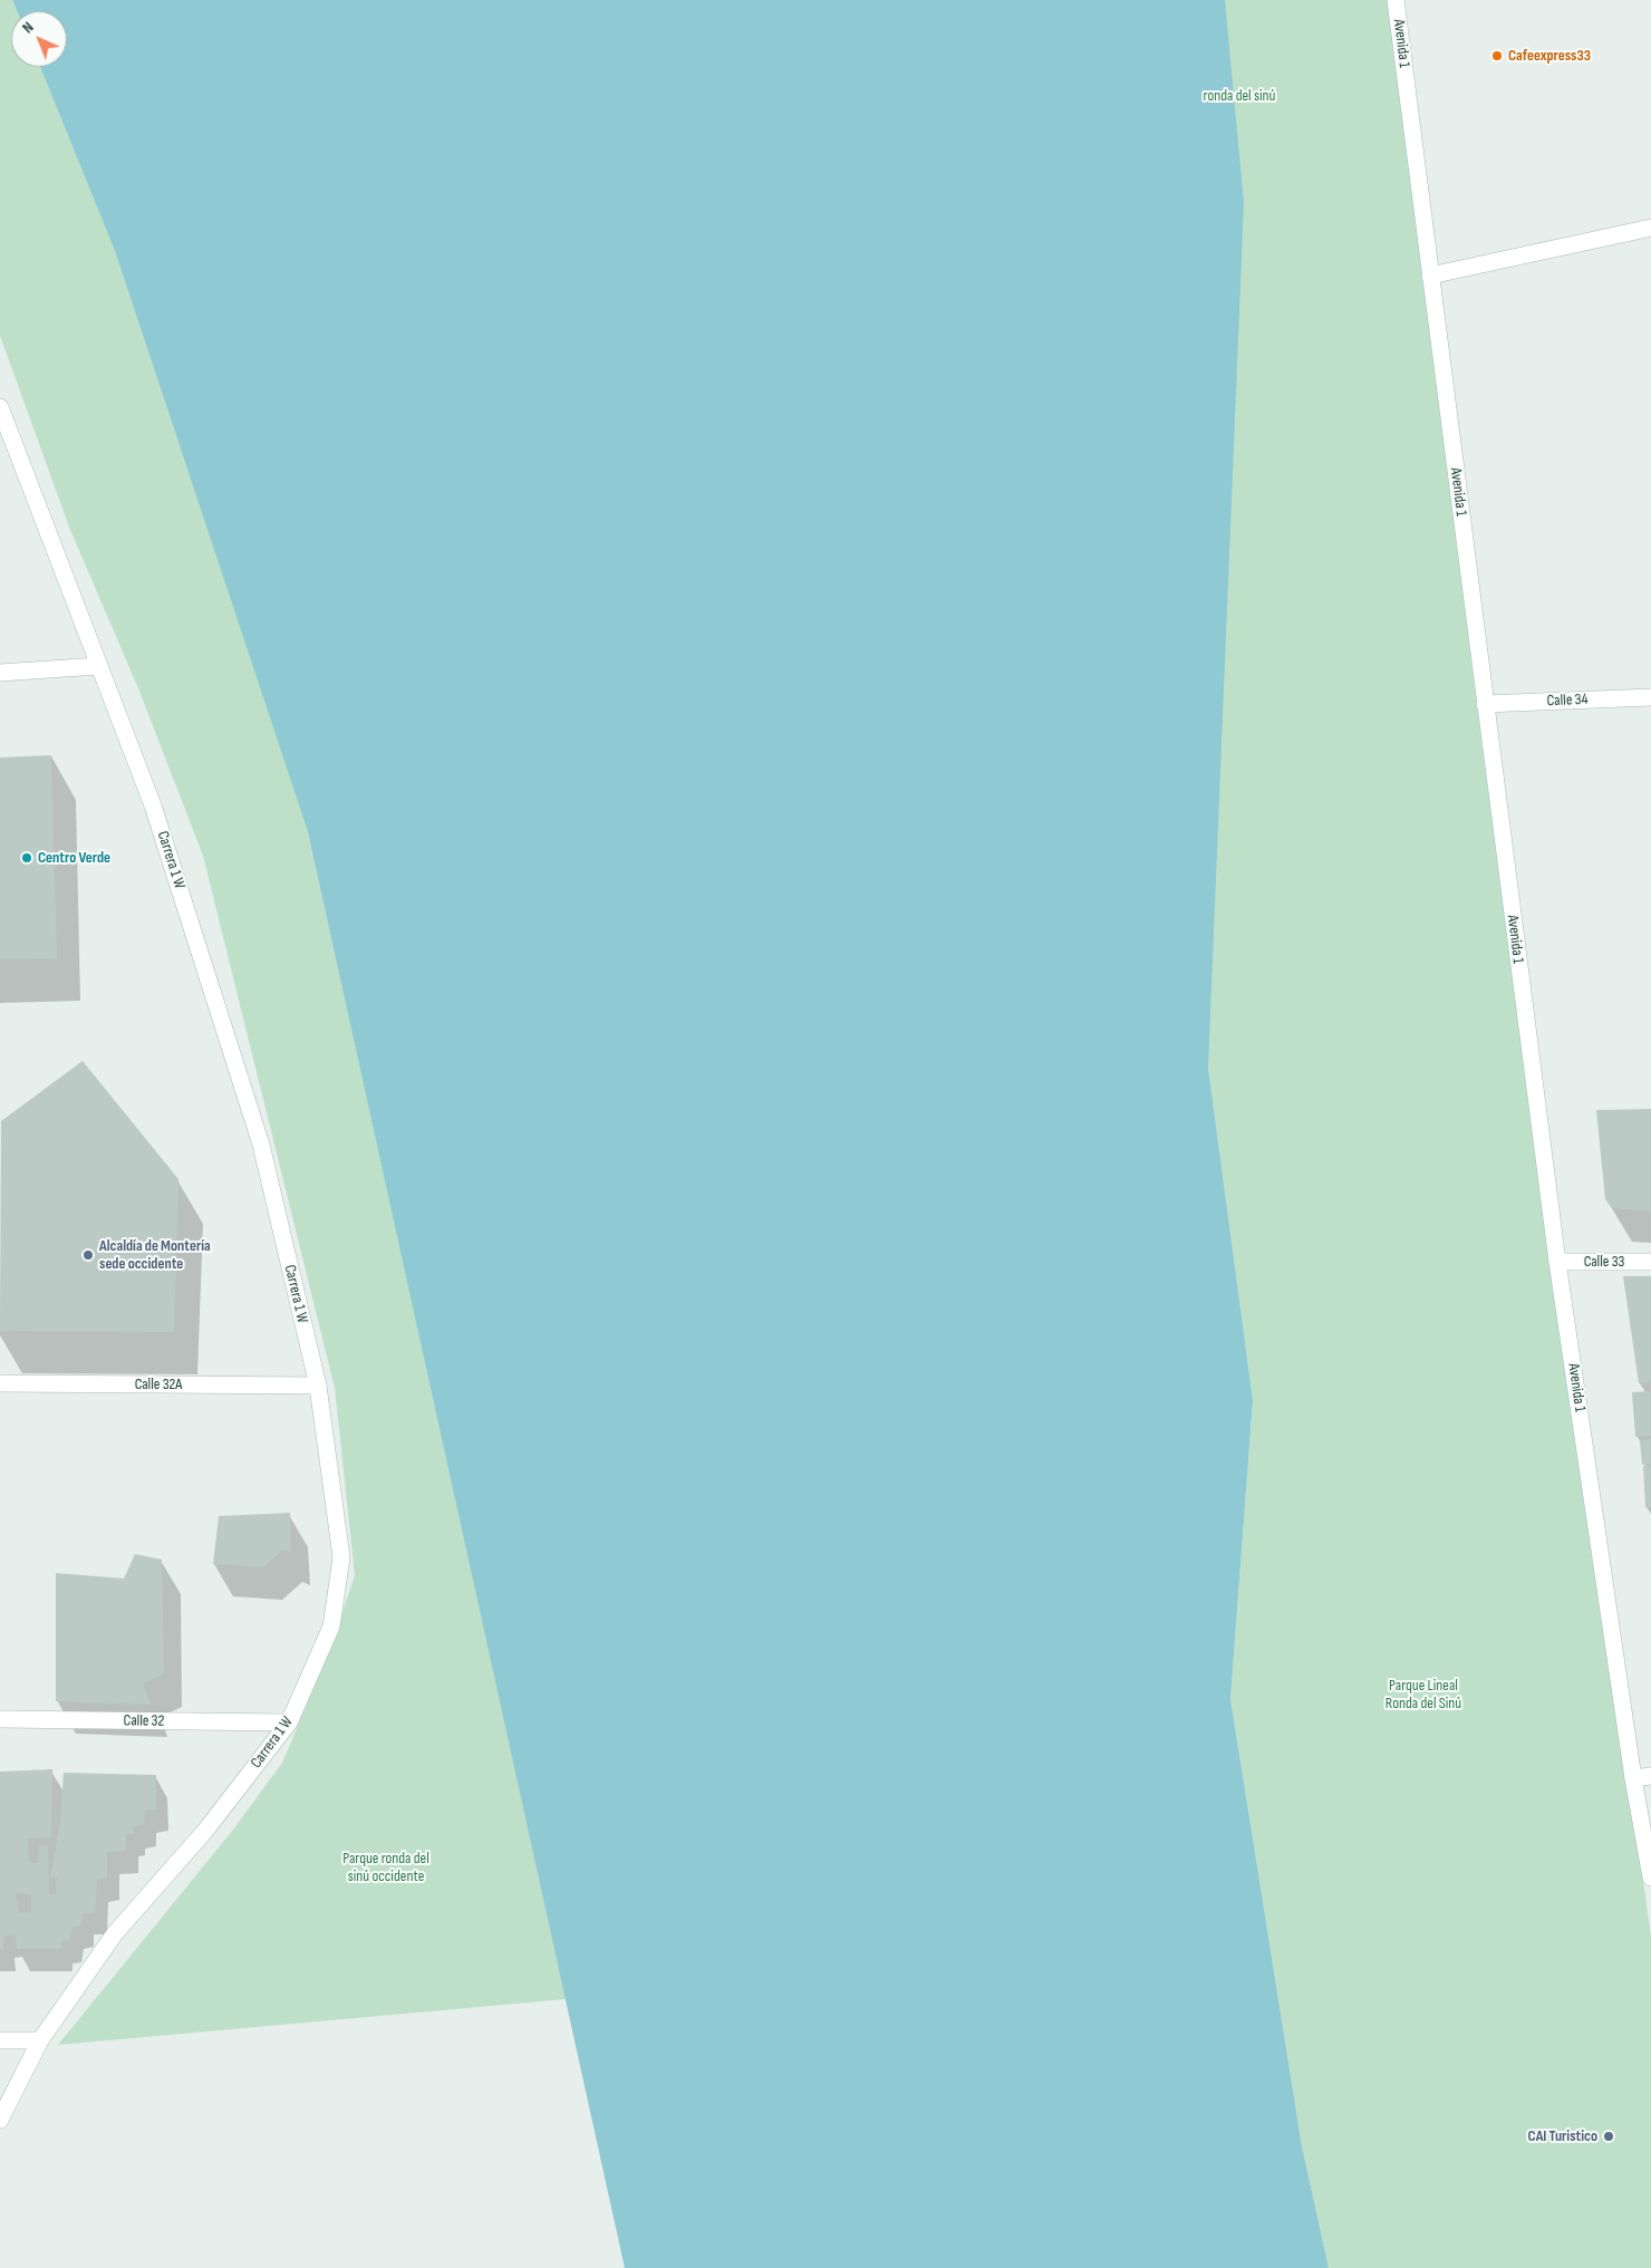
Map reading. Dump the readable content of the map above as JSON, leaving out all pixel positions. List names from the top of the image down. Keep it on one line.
{"streets":{"street":["Avenida 1","Calle 34","Carrera 1 W","Calle 33","Calle 32A","Calle 32"]},"crossings":[["Avenida 1","Calle 34"],["Avenida 1","Calle 33"],["Carrera 1 W","Calle 32A"],["Carrera 1 W","Calle 32"]],"parks":["ronda del sinú","Parque Lineal Ronda del Sinú","Parque ronda del sinú occidente"],"places":["Cafeexpress33","Centro Verde","Alcaldía de Montería sede occidente","CAI Turistico"],"north":"top left"}
